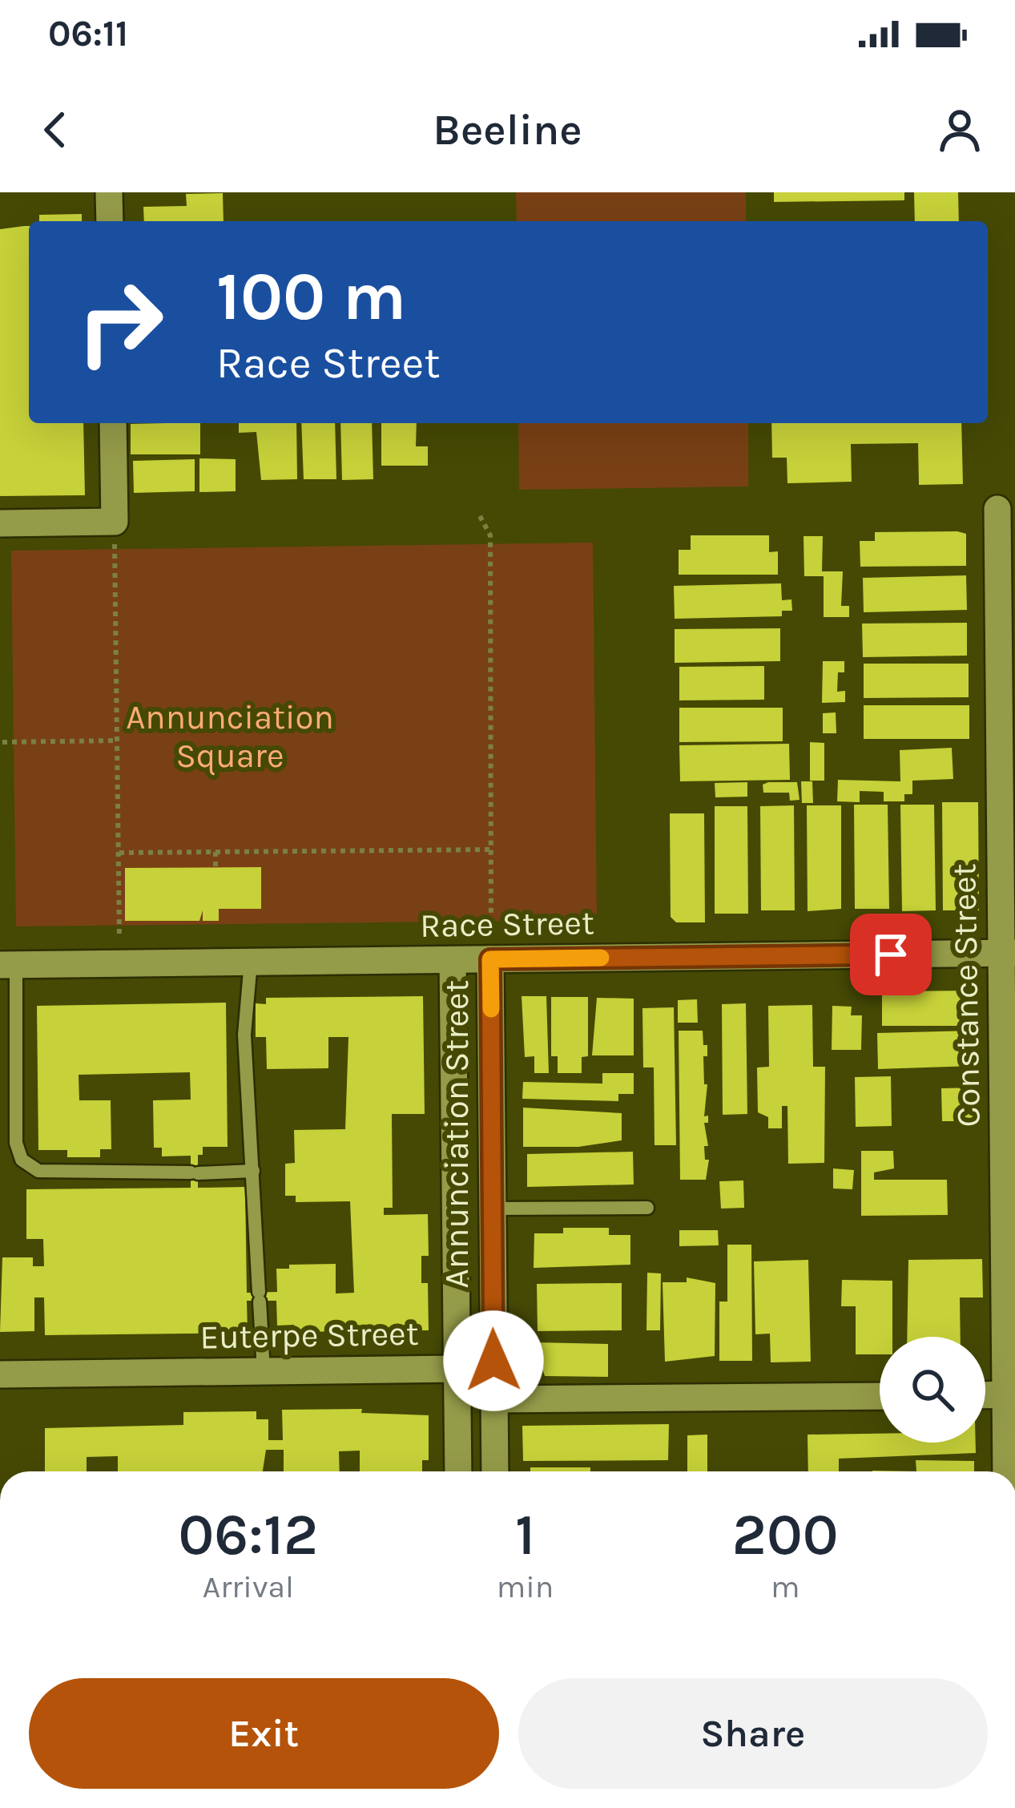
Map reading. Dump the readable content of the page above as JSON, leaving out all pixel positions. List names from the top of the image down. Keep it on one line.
{"streets":{"street":["Race Street","Constance Street","Annunciation Street","Euterpe Street"]},"crossings":[["Race Street","Constance Street"],["Race Street","Annunciation Street"],["Annunciation Street","Euterpe Street"]],"parks":["Annunciation Square"],"page":{"status":"06:11","header":"Beeline","turn":["100 m","Race Street"],"eta":["06:12","Arrival","1","min","200","m"],"buttons":["Exit","Share"]}}
